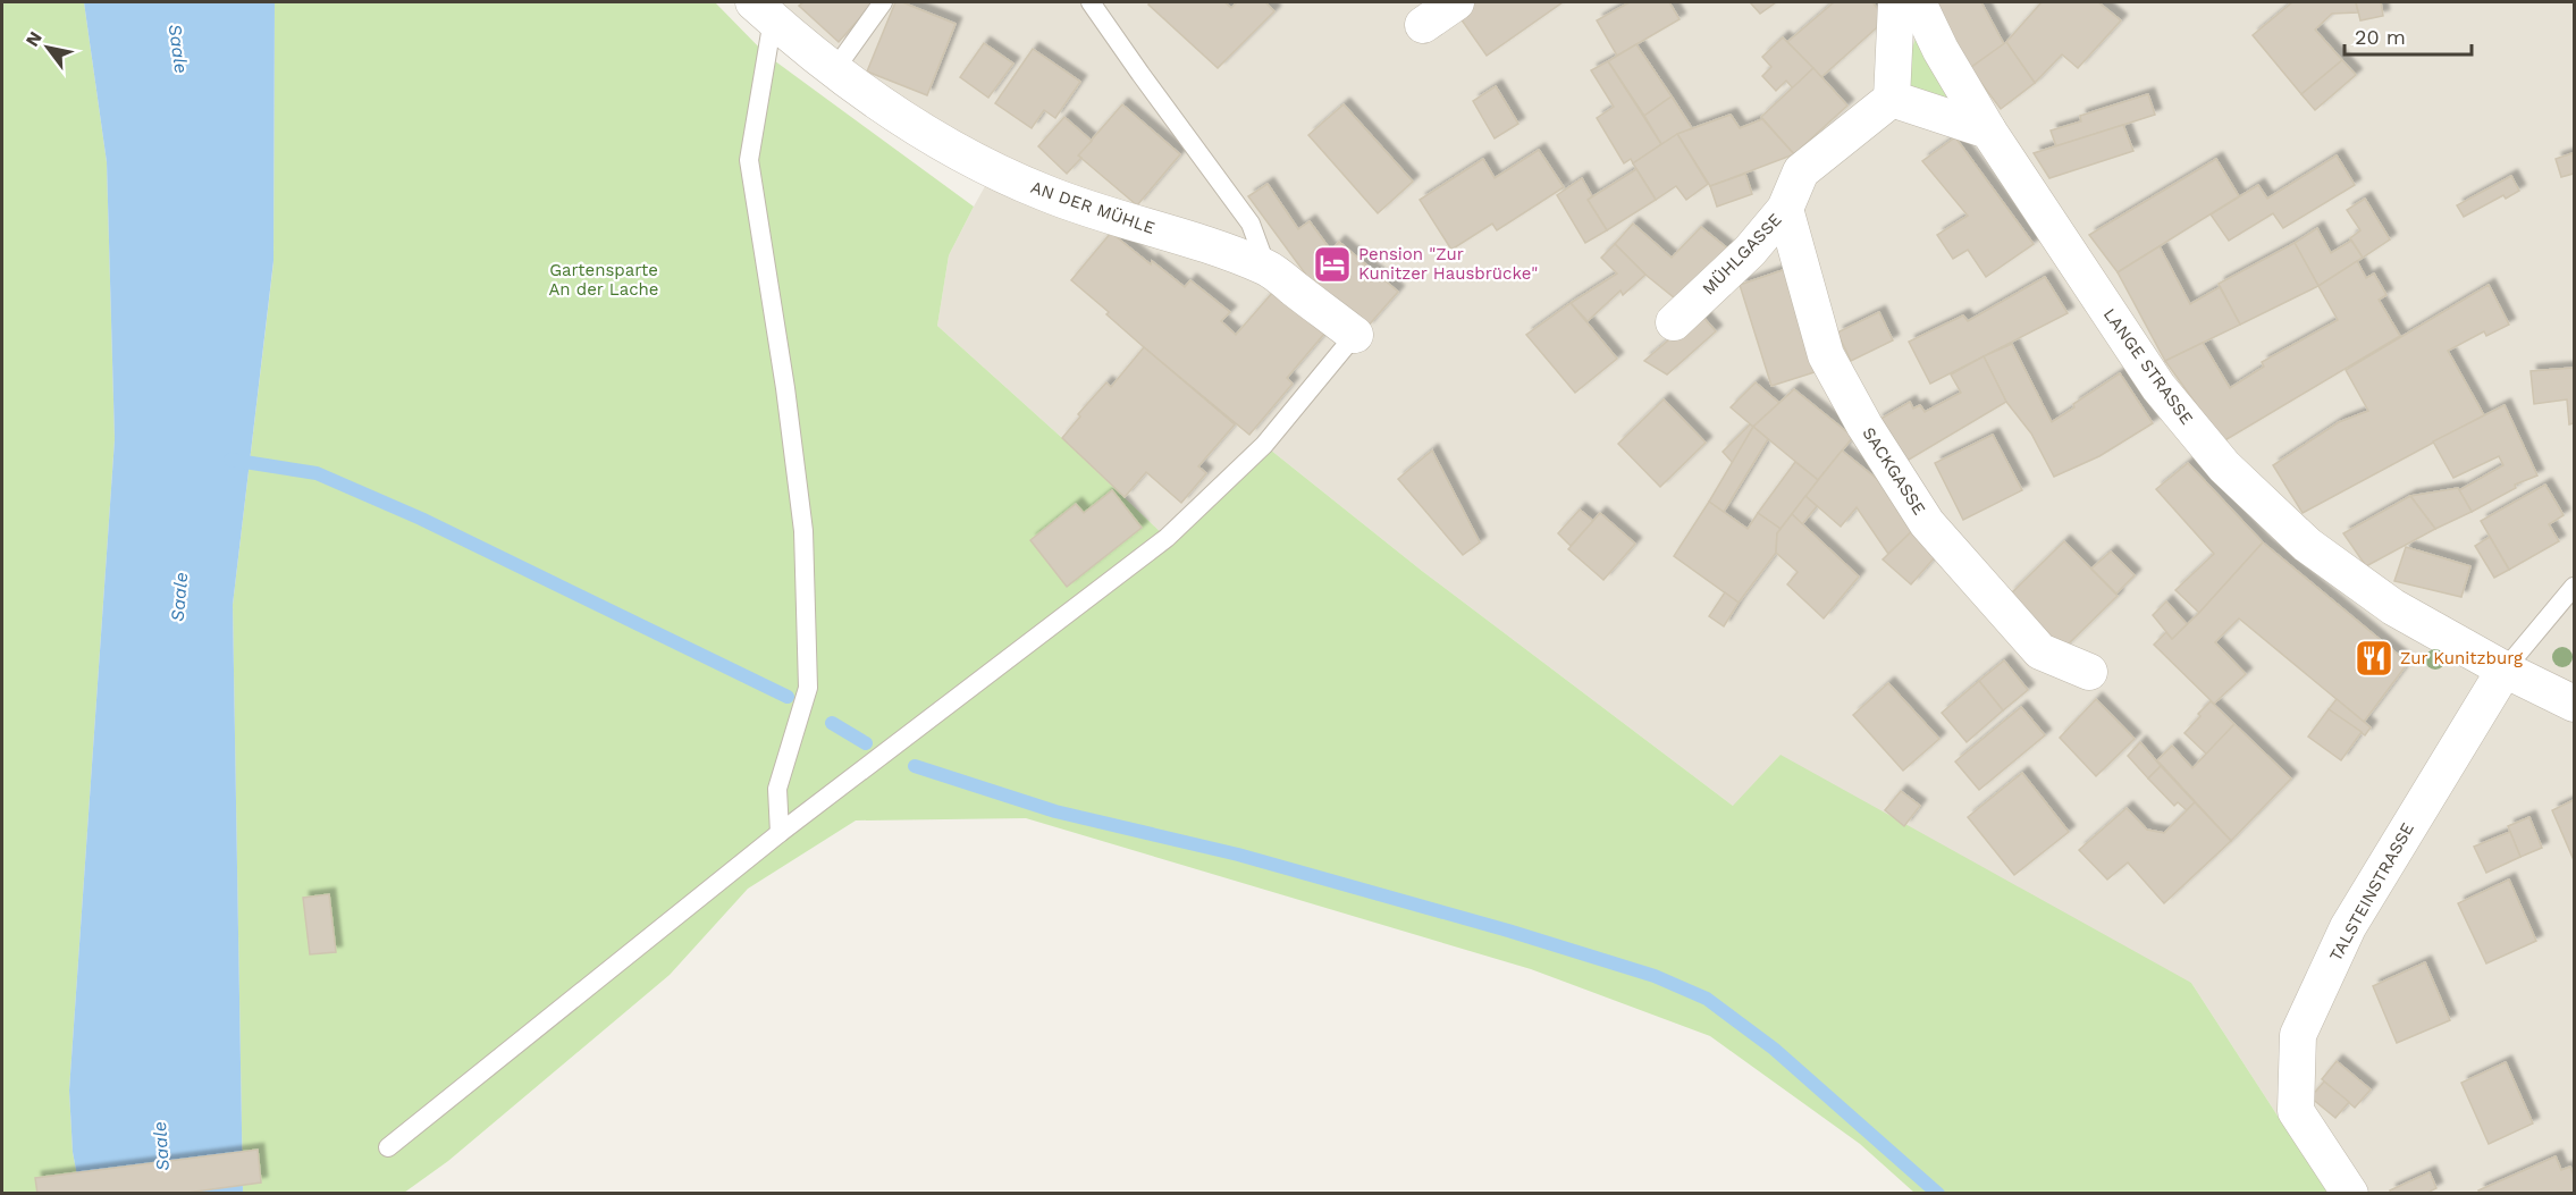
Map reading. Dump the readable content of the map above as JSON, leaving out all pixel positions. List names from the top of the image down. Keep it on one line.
{"streets":{"street":["AN DER MÜHLE","MÜHLGASSE","LANGE STRASSE","SACKGASSE","TALSTEINSTRASSE"]},"crossings":[["MÜHLGASSE","SACKGASSE"],["LANGE STRASSE","TALSTEINSTRASSE"]],"water":["Saale"],"parks":["Gartensparte An der Lache"],"places":{"hotel":["Pension \"Zur Kunitzer Hausbrücke\""],"restaurant":["Zur Kunitzburg"]},"scale_bar":"20 m","north":"top left"}
